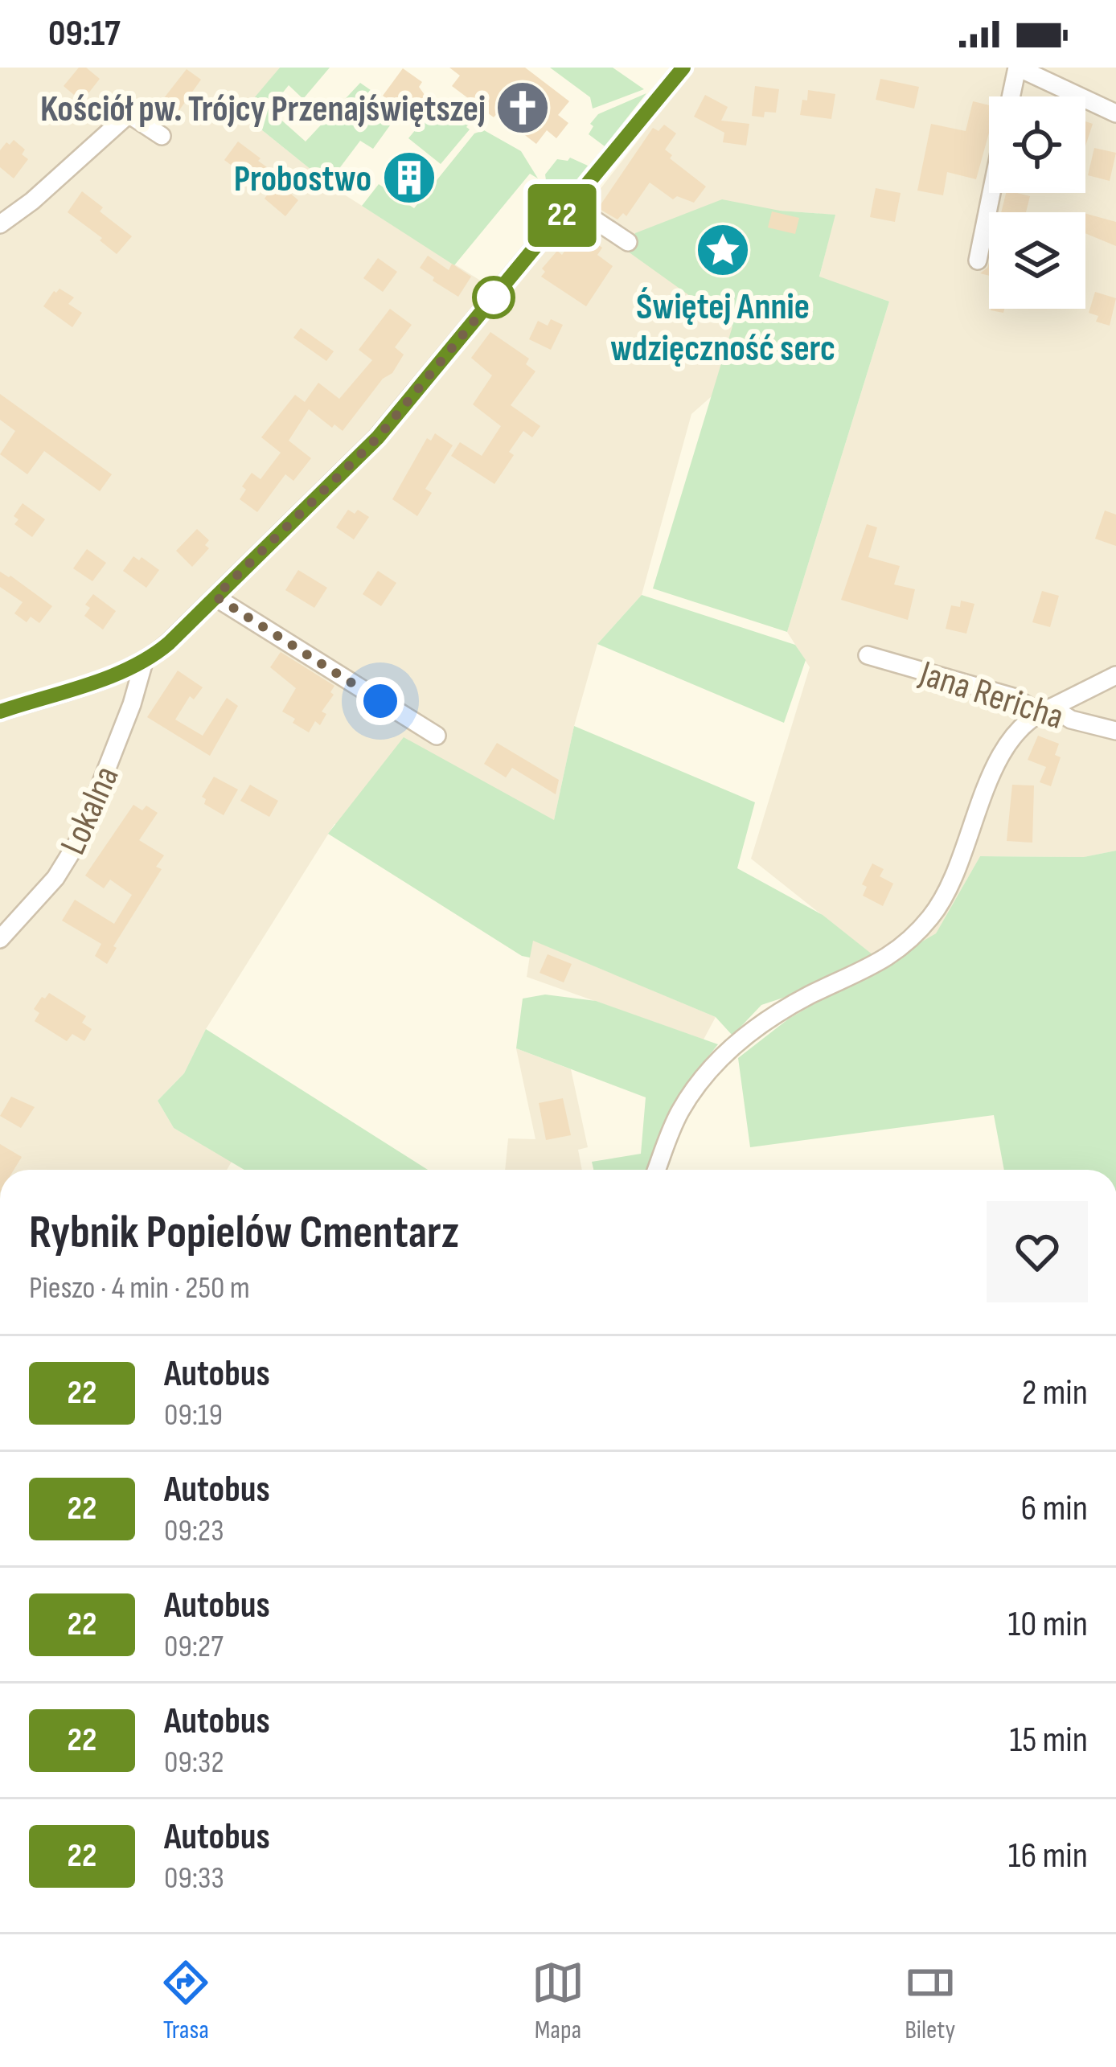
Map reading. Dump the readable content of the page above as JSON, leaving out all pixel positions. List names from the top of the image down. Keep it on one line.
{"streets":{"street":["Jana Rericha","Lokalna"]},"places":{"church":["Kościół pw. Trójcy Przenajświętszej"],"building":["Probostwo"],"place":["Świętej Annie wdzięczność serc"]},"lines":["bus line 22"],"page":{"status":"09:17","on_map":"22","heading":["Rybnik Popielów Cmentarz","Pieszo · 4 min · 250 m"],"list":[{"mark":"22","name":"Autobus","note":"09:19","value":"2 min"},{"mark":"22","name":"Autobus","note":"09:23","value":"6 min"},{"mark":"22","name":"Autobus","note":"09:27","value":"10 min"},{"mark":"22","name":"Autobus","note":"09:32","value":"15 min"},{"mark":"22","name":"Autobus","note":"09:33","value":"16 min"}],"tabs":["Trasa","Mapa","Bilety"]}}
